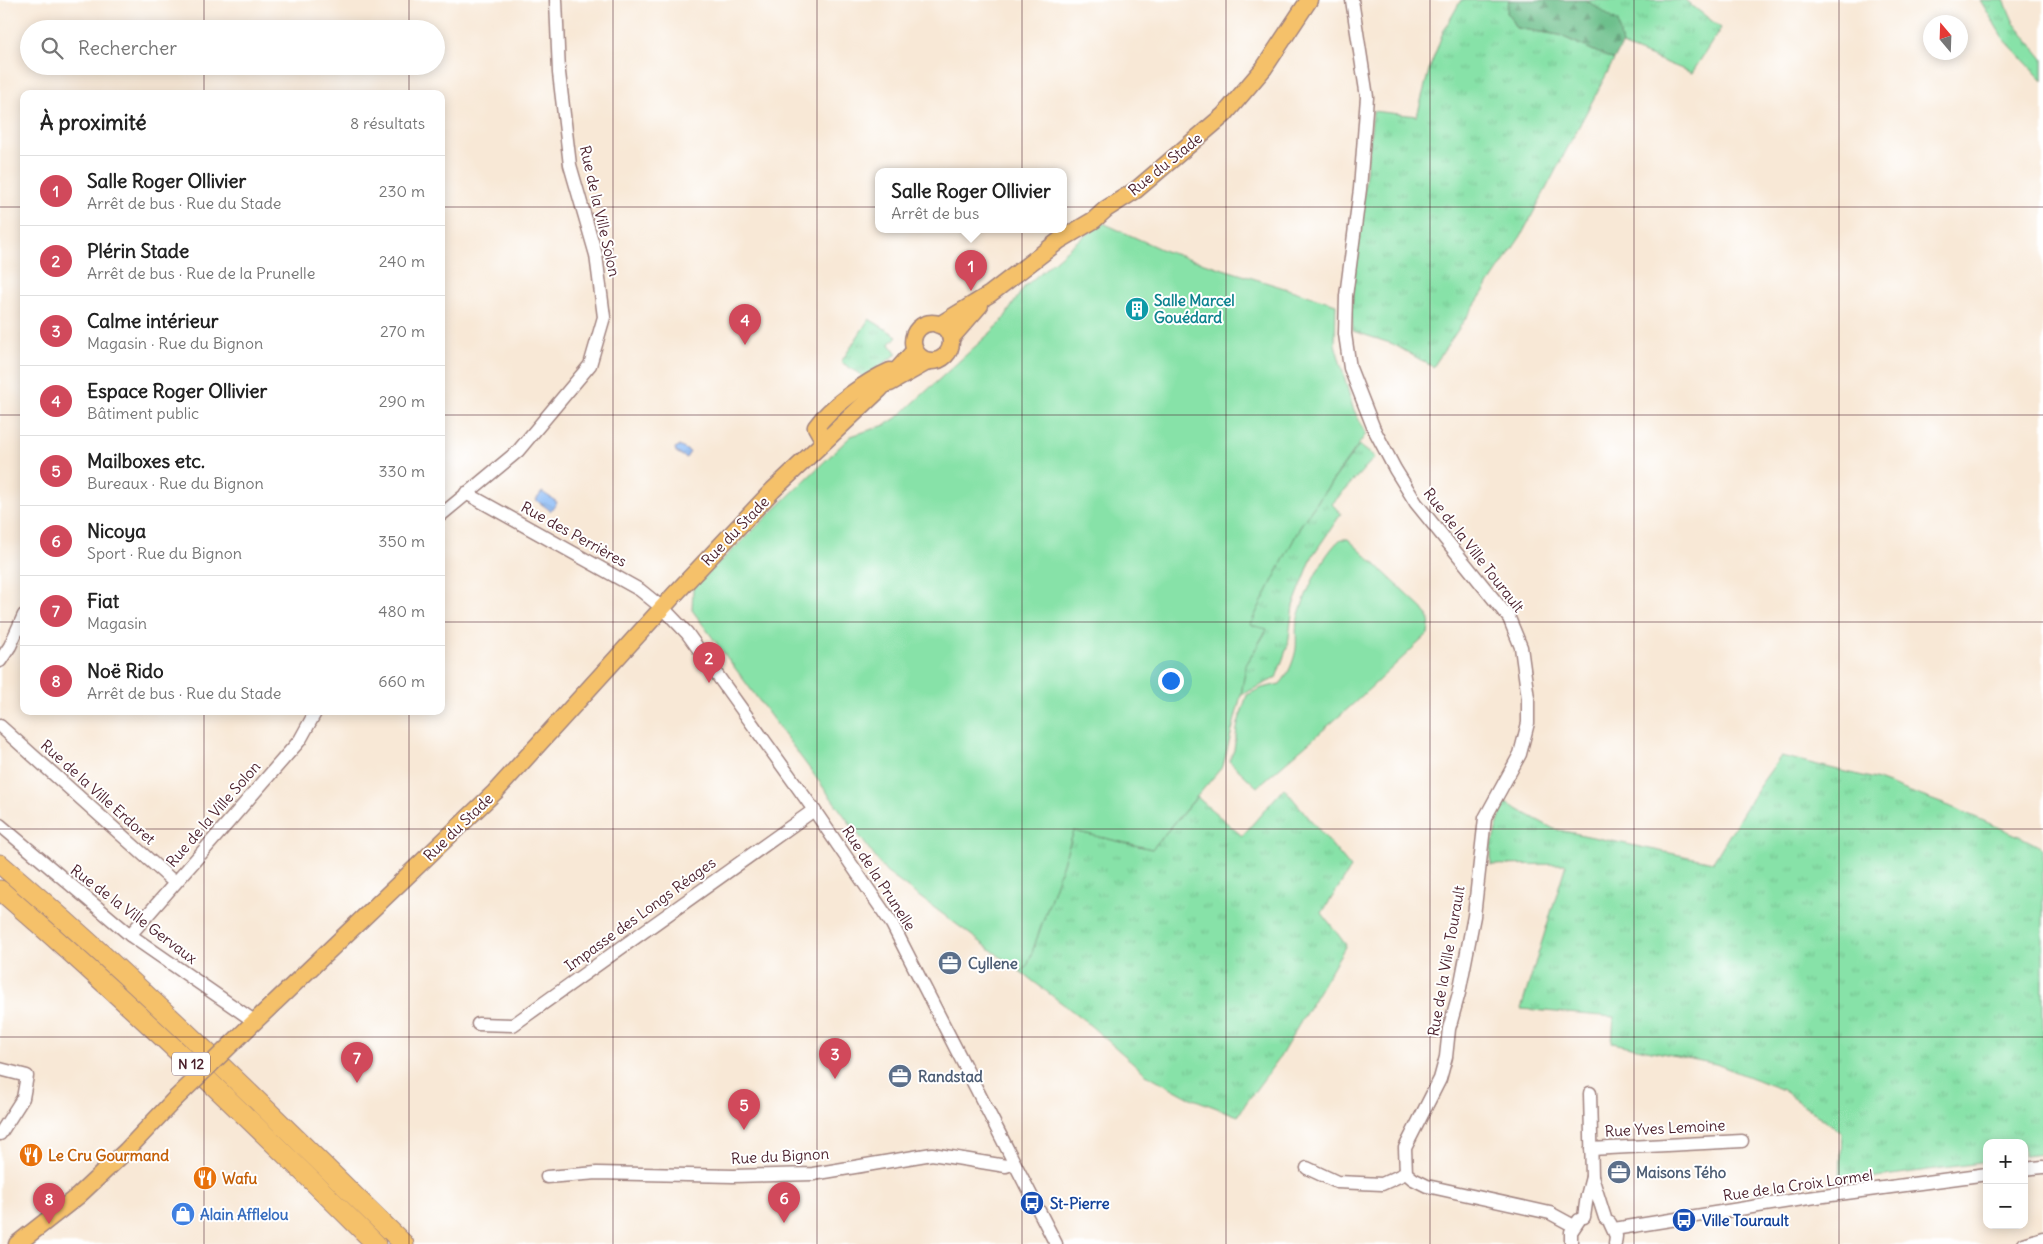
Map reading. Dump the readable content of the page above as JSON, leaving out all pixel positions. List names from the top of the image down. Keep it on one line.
{"streets":{"highway":["N 12"],"main road":["Rue du Stade"],"street":["Rue de la Ville Solon","Rue des Perrières","Rue de la Ville Tourault","Rue de la Ville Erdoret","Rue de la Prunelle","Rue de la Ville Gervaux","Impasse des Longs Réages","Rue Yves Lemoine","Rue du Bignon","Rue de la Croix Lormel"]},"crossings":[["Rue du Stade","Rue des Perrières"],["Rue du Stade","Rue de la Prunelle"],["Rue du Stade","Rue de la Ville Gervaux"],["Rue de la Ville Solon","Rue des Perrières"],["Rue de la Ville Solon","Rue de la Ville Erdoret"],["Rue de la Ville Solon","Rue de la Ville Gervaux"],["Rue des Perrières","Rue de la Prunelle"],["Rue de la Prunelle","Impasse des Longs Réages"],["Rue de la Prunelle","Rue du Bignon"]],"places":{"building":["Salle Marcel Gouédard"],"office":["Cyllene","Randstad","Maisons Tého"],"restaurant":["Le Cru Gourmand","Wafu"],"bus stop":["St-Pierre","Ville Tourault"],"shop":["Alain Afflelou"]},"north":"top","page":{"search":"Rechercher","heading":["À proximité","8 résultats"],"list":[{"mark":"1","name":"Salle Roger Ollivier","note":"Arrêt de bus · Rue du Stade","value":"230 m"},{"mark":"2","name":"Plérin Stade","note":"Arrêt de bus · Rue de la Prunelle","value":"240 m"},{"mark":"3","name":"Calme intérieur","note":"Magasin · Rue du Bignon","value":"270 m"},{"mark":"4","name":"Espace Roger Ollivier","note":"Bâtiment public","value":"290 m"},{"mark":"5","name":"Mailboxes etc.","note":"Bureaux · Rue du Bignon","value":"330 m"},{"mark":"6","name":"Nicoya","note":"Sport · Rue du Bignon","value":"350 m"},{"mark":"7","name":"Fiat","note":"Magasin","value":"480 m"},{"mark":"8","name":"Noë Rido","note":"Arrêt de bus · Rue du Stade","value":"660 m"}],"popup":["Salle Roger Ollivier","Arrêt de bus"],"pins":["1","4","2","3","7","5","6","8"],"map_buttons":["+","−"]}}
